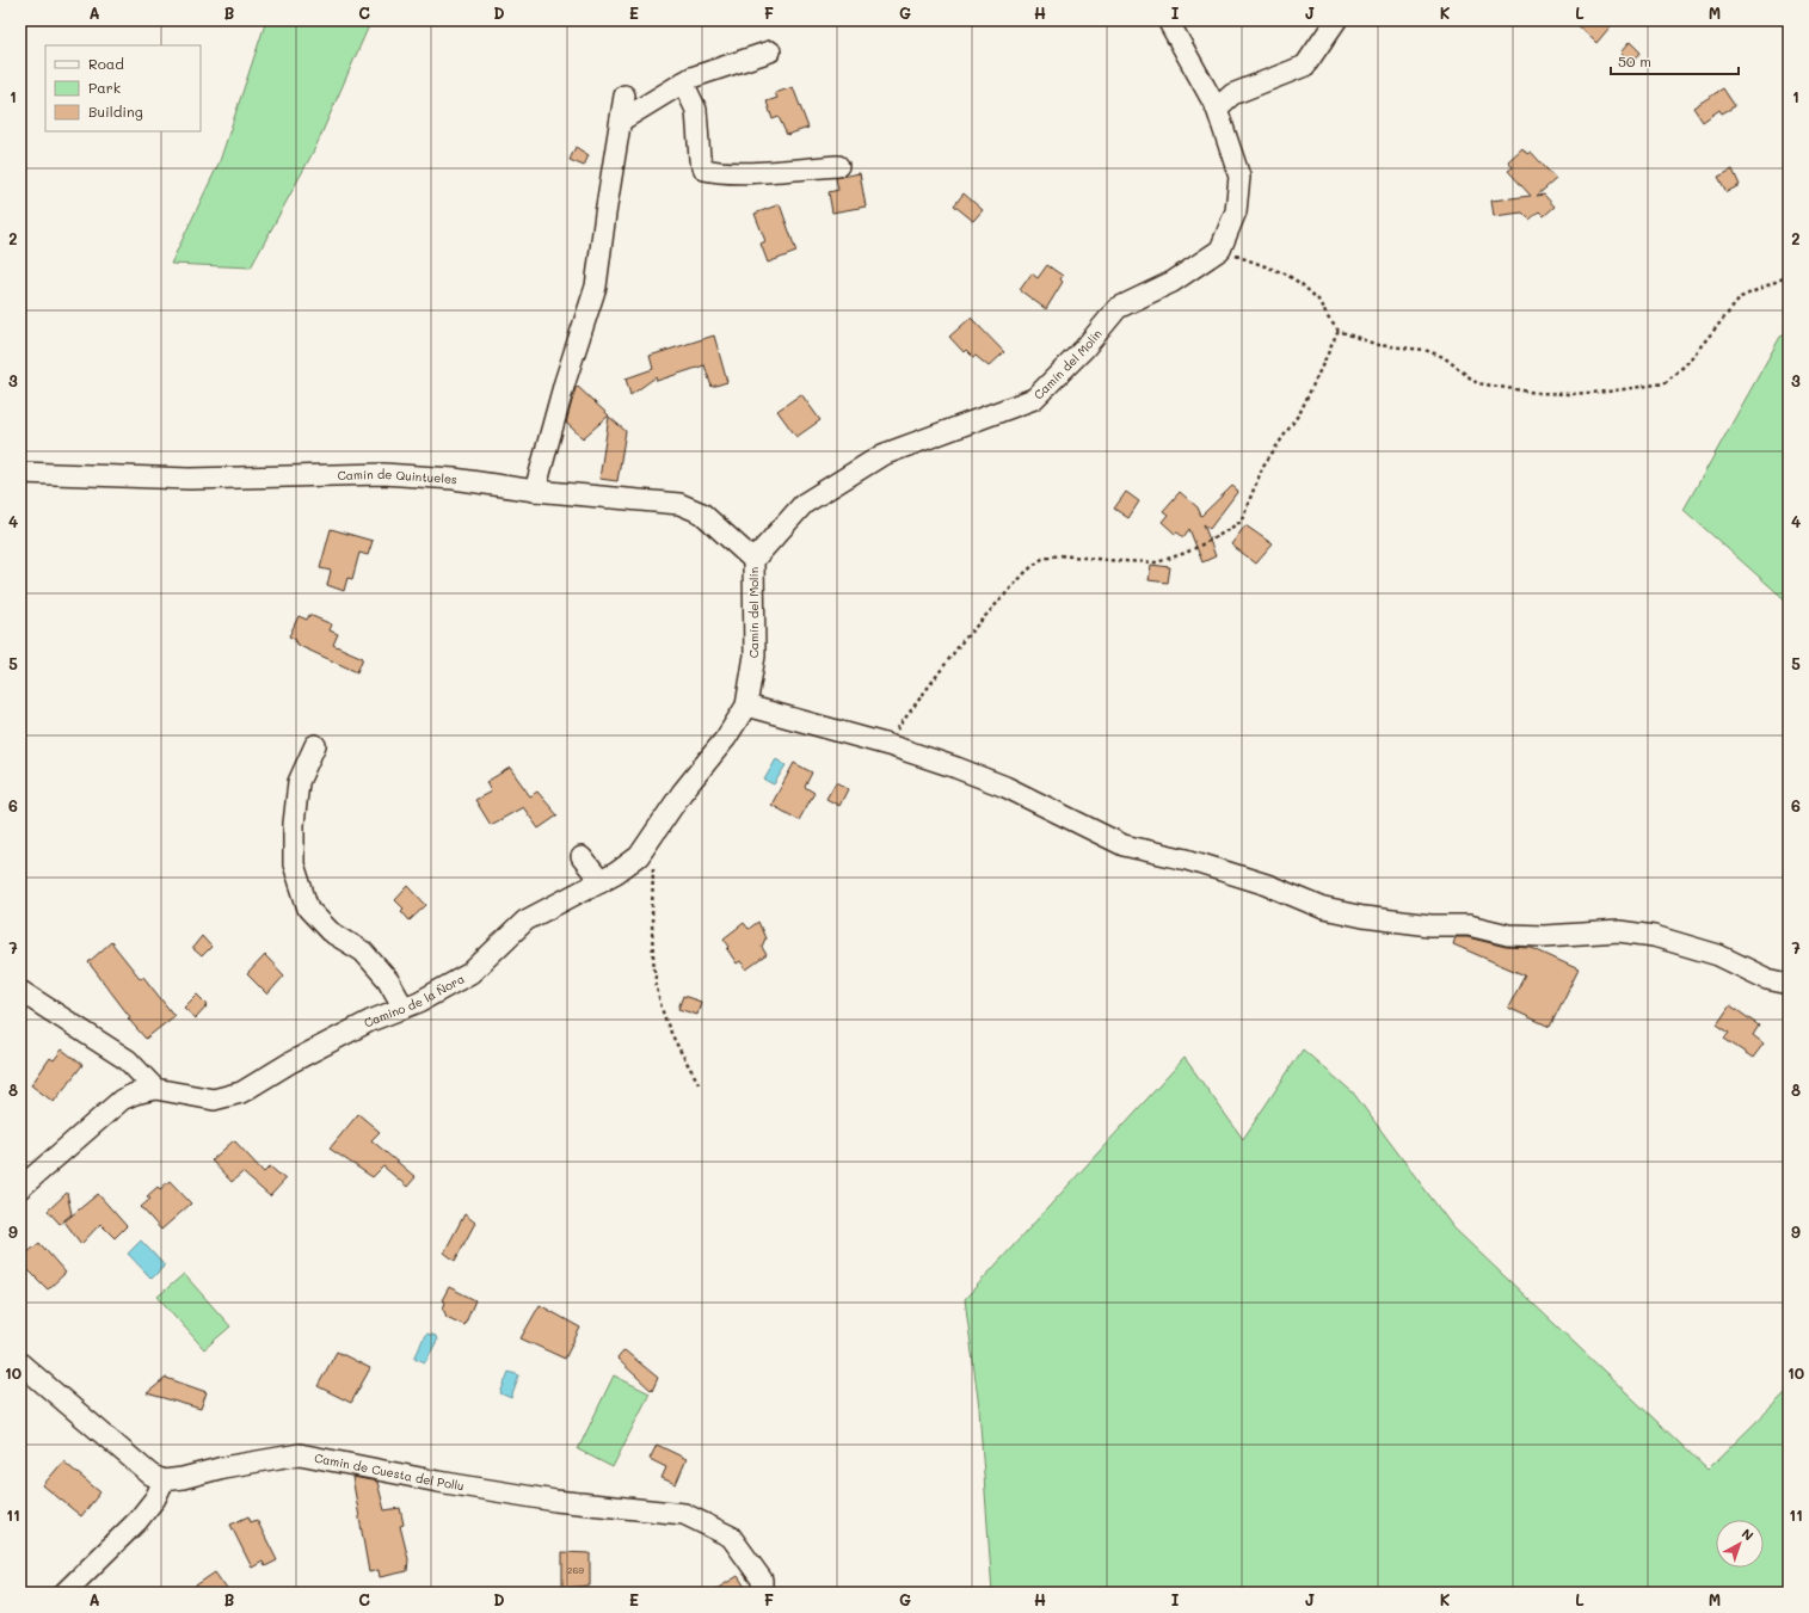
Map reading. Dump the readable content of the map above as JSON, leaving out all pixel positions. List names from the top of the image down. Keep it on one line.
{"streets":{"street":["Camín del Molín","Camín de Quintueles","Camino de la Ñora","Camin de Cuesta del Pollu"]},"crossings":[["Camín del Molín","Camín de Quintueles"],["Camín del Molín","Camino de la Ñora"]],"house_numbers":["269"],"legend":["Road","Park","Building"],"scale_bar":"50 m","north":"top right","grid":{"columns":["A","B","C","D","E","F","G","H","I","J","K","L","M"],"rows":["1","2","3","4","5","6","7","8","9","10","11"]}}
